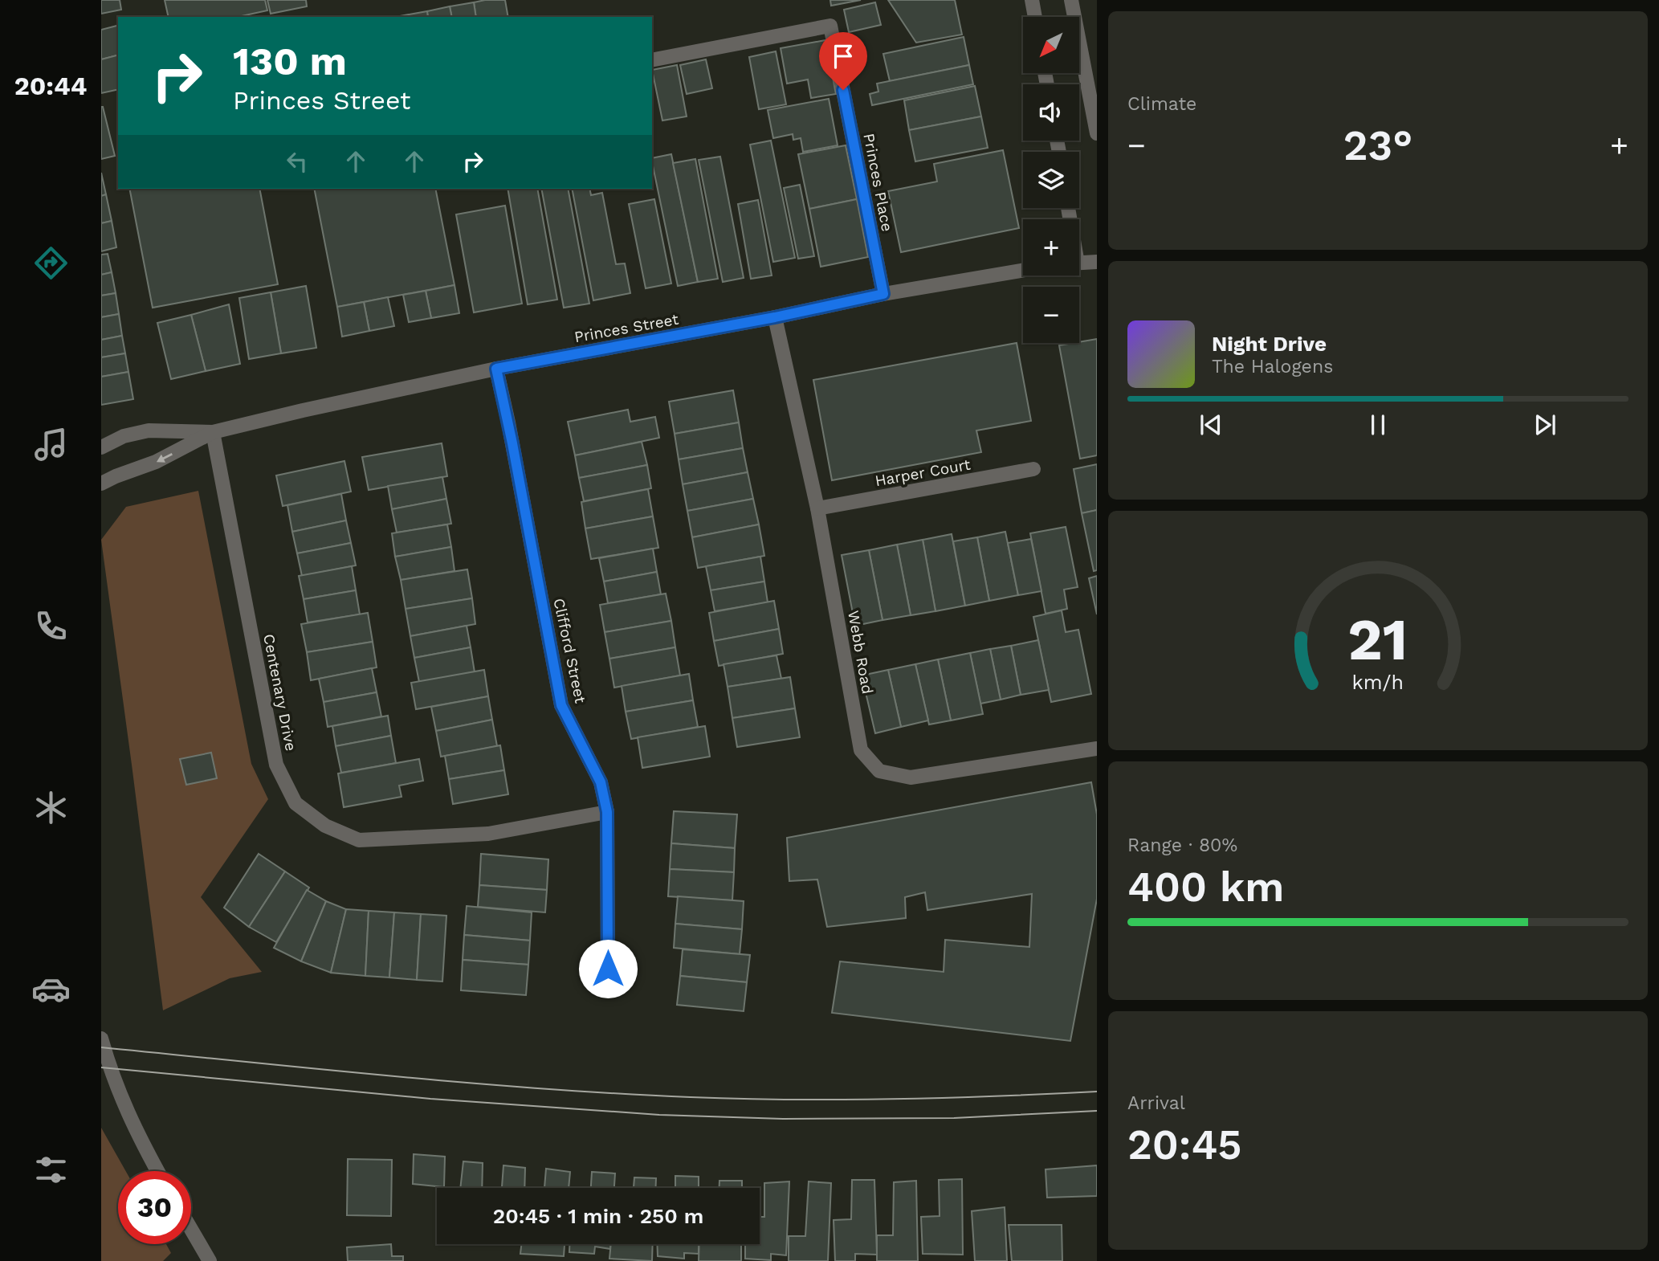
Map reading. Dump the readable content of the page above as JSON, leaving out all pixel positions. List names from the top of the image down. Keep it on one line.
{"streets":{"street":["Princes Place","Princes Street","Harper Court","Clifford Street","Webb Road","Centenary Drive"]},"crossings":[["Princes Place","Princes Street"],["Princes Street","Clifford Street"],["Princes Street","Webb Road"],["Princes Street","Centenary Drive"],["Harper Court","Webb Road"],["Clifford Street","Centenary Drive"]],"north":"bottom left","page":{"tabs":"20:44","tile":["Climate",["Range · 80%","400 km"],["Arrival","20:45"]],"map_buttons":["+","−"],"turn":["130 m","Princes Street"],"heat":["−","23°","+"],"song":["Night Drive","The Halogens"],"limit":"30","trip":"20:45 · 1 min · 250 m","gauge":["21","km/h"]}}
